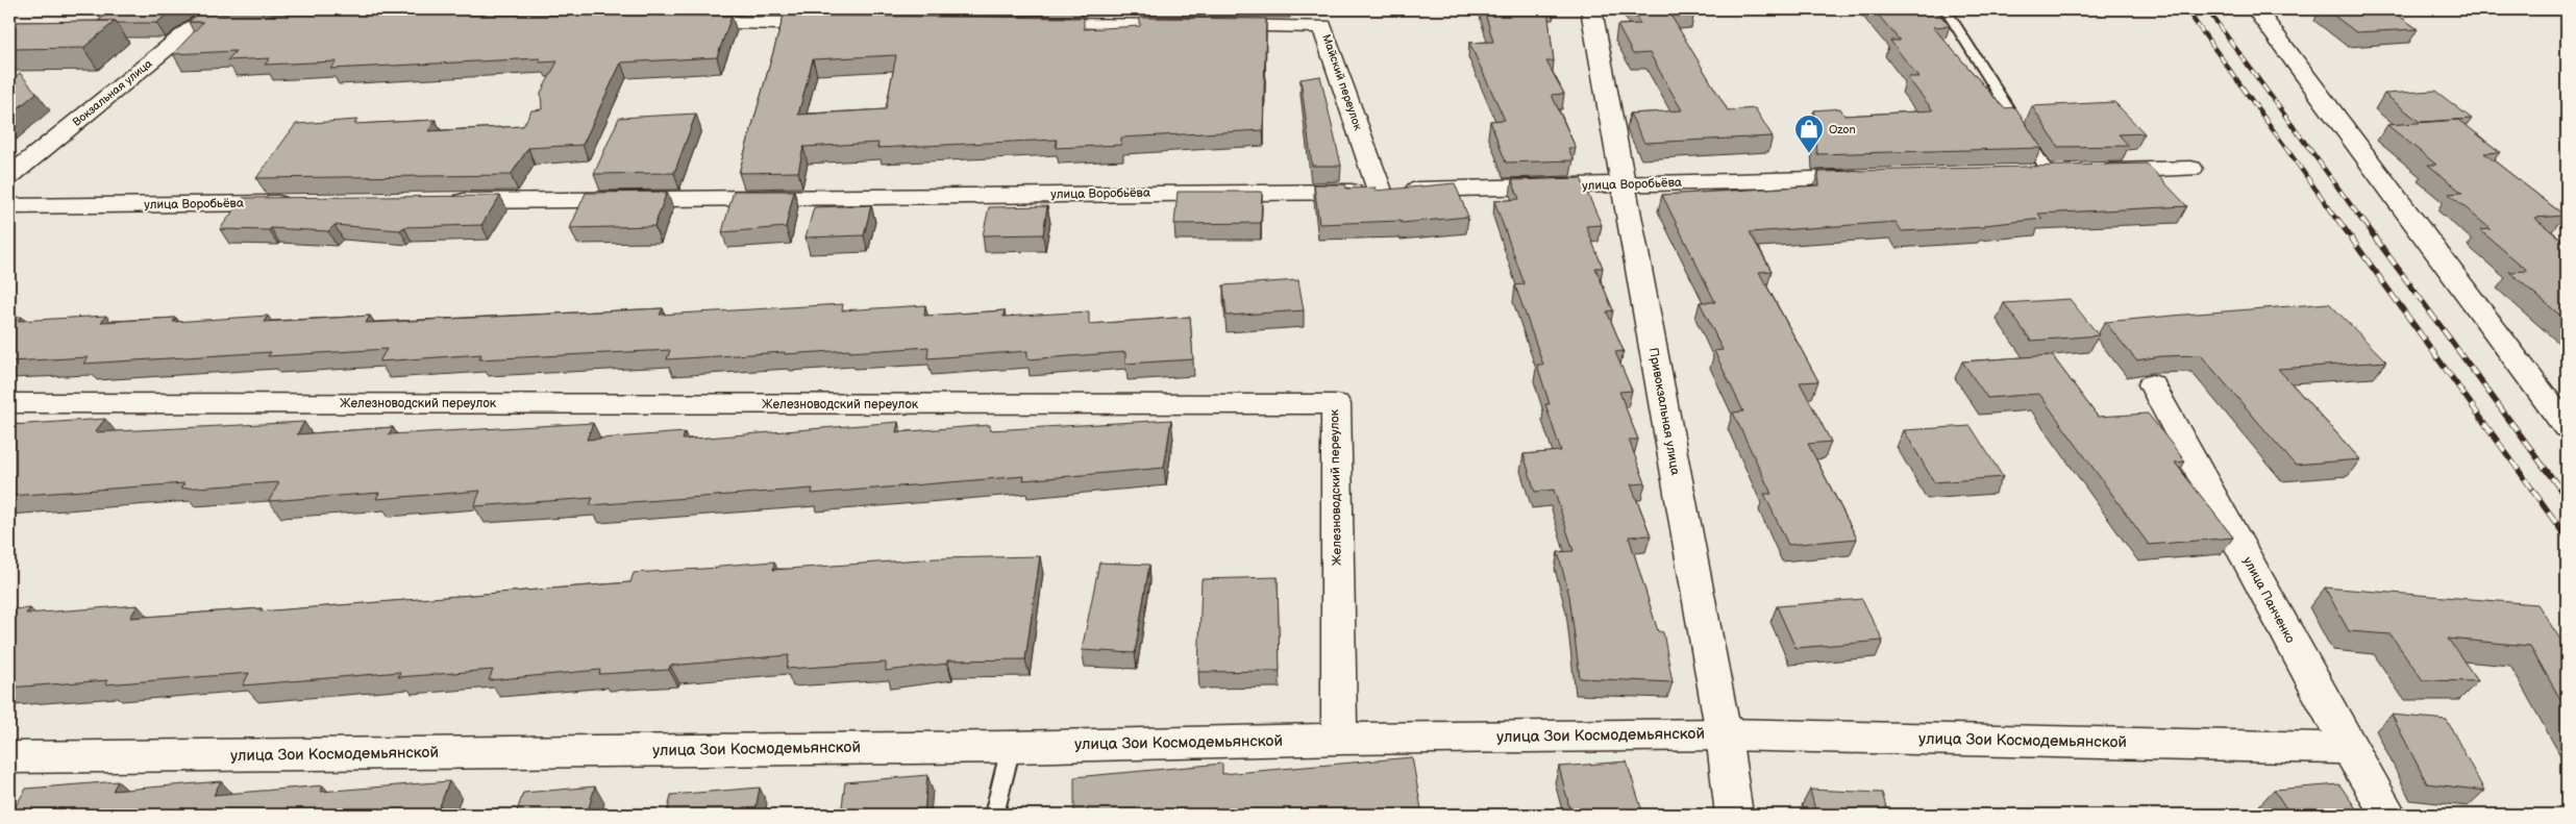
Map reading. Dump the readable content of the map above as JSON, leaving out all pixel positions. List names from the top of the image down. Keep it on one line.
{"streets":{"street":["Майский переулок","Вокзальная улица","улица Воробьёва","Железноводский переулок","Привокзальная улица","улица Панченко","улица Зои Космодемьянской"]},"crossings":[["Майский переулок","улица Воробьёва"],["улица Воробьёва","Привокзальная улица"],["Железноводский переулок","улица Зои Космодемьянской"],["Привокзальная улица","улица Зои Космодемьянской"],["улица Панченко","улица Зои Космодемьянской"]],"places":{"shop":["Ozon"]}}
